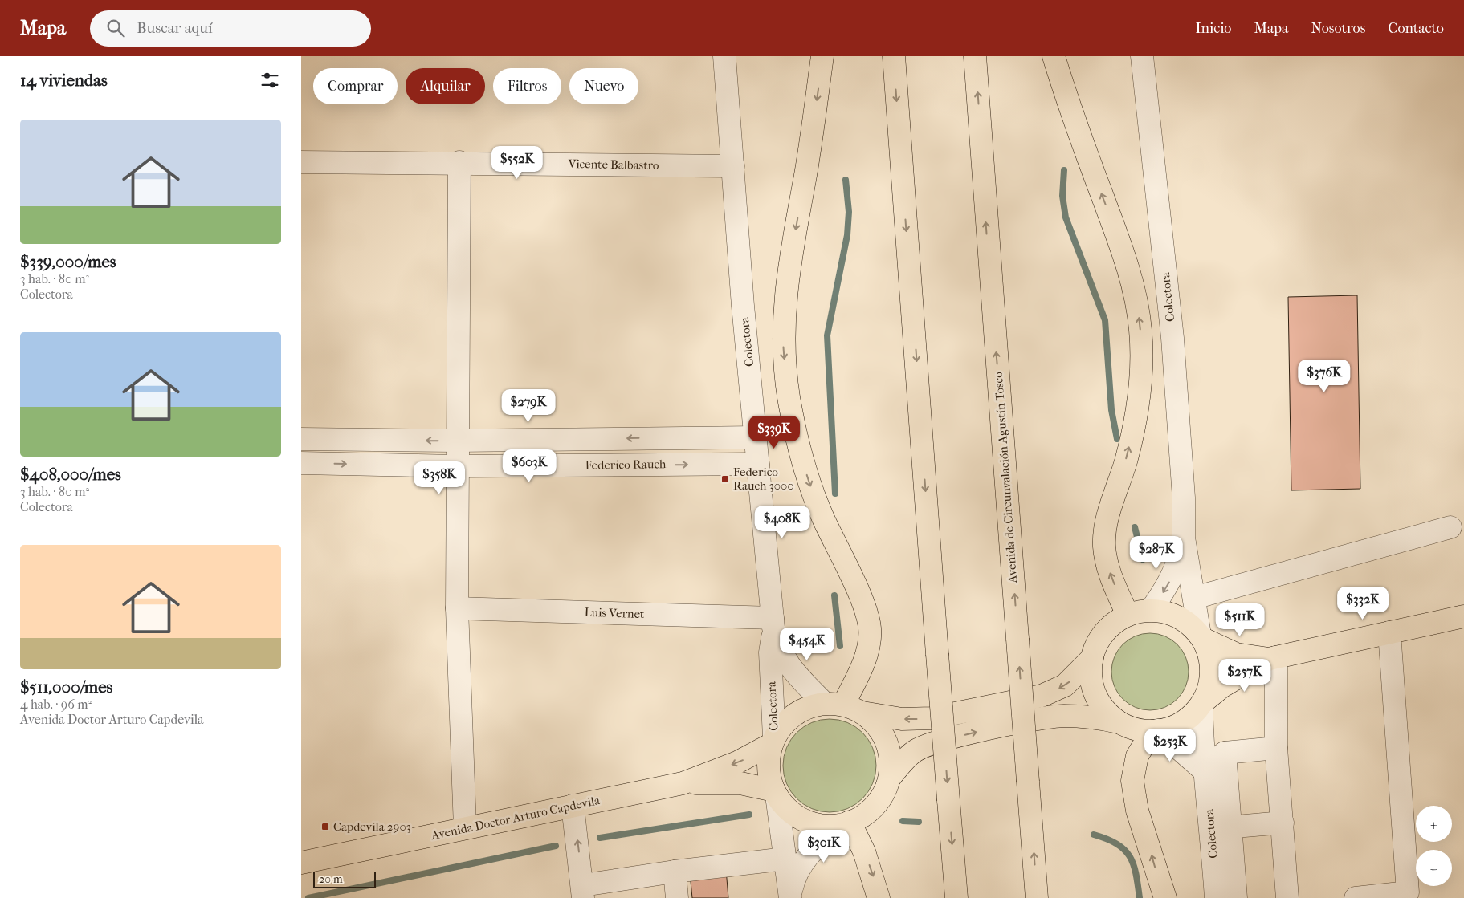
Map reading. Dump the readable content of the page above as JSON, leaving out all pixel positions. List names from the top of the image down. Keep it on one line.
{"streets":{"main road":["Avenida de Circunvalación Agustín Tosco","Avenida Doctor Arturo Capdevila"],"street":["Vicente Balbastro","Colectora","Federico Rauch","Luis Vernet"]},"crossings":[["Vicente Balbastro","Colectora"],["Colectora","Federico Rauch"],["Colectora","Luis Vernet"],["Colectora","Avenida Doctor Arturo Capdevila"]],"places":{"transit":["Federico Rauch 3000","Capdevila 2903"]},"scale_bar":"20 m","page":{"header":"Mapa","search":"Buscar aquí","nav":["Inicio","Mapa","Nosotros","Contacto"],"heading":"14 viviendas","chip":["Comprar","Alquilar","Filtros","Nuevo"],"list":[{"name":"$339,000/mes","note":"3 hab. · 80 m² · Colectora"},{"name":"$408,000/mes","note":"3 hab. · 80 m² · Colectora"},{"name":"$511,000/mes","note":"4 hab. · 96 m² · Avenida Doctor Arturo Capdevila"}],"price":["$552K","$376K","$279K","$339K","$603K","$358K","$408K","$287K","$332K","$511K","$454K","$257K","$253K","$301K"],"map_buttons":["+","−"],"scale":"20 m"}}
